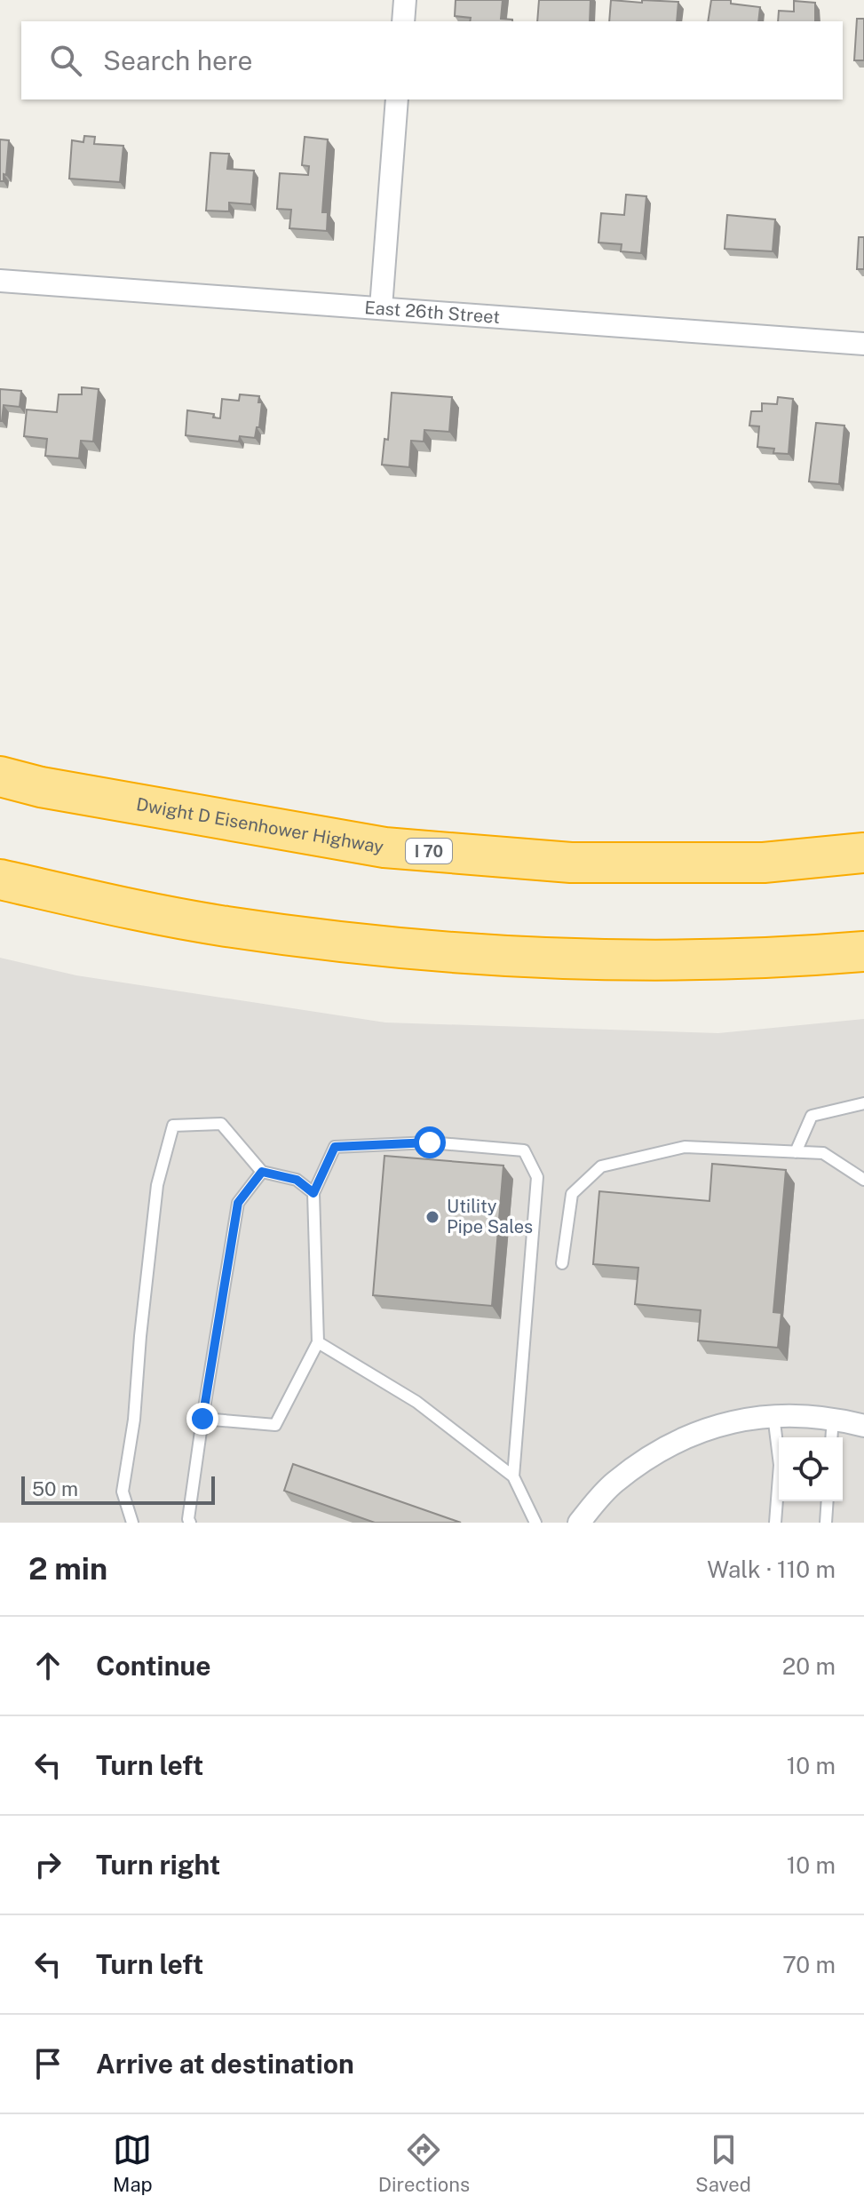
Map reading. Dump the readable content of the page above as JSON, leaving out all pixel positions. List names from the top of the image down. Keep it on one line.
{"streets":{"highway":["Dwight D Eisenhower Highway","I 70"],"street":["East 26th Street"]},"places":["Utility Pipe Sales"],"scale_bar":"50 m","page":{"search":"Search here","scale":"50 m","heading":["2 min","Walk · 110 m"],"list":[["Continue","20 m"],["Turn left","10 m"],["Turn right","10 m"],["Turn left","70 m"],"Arrive at destination"],"nav":["Map","Directions","Saved"]}}
